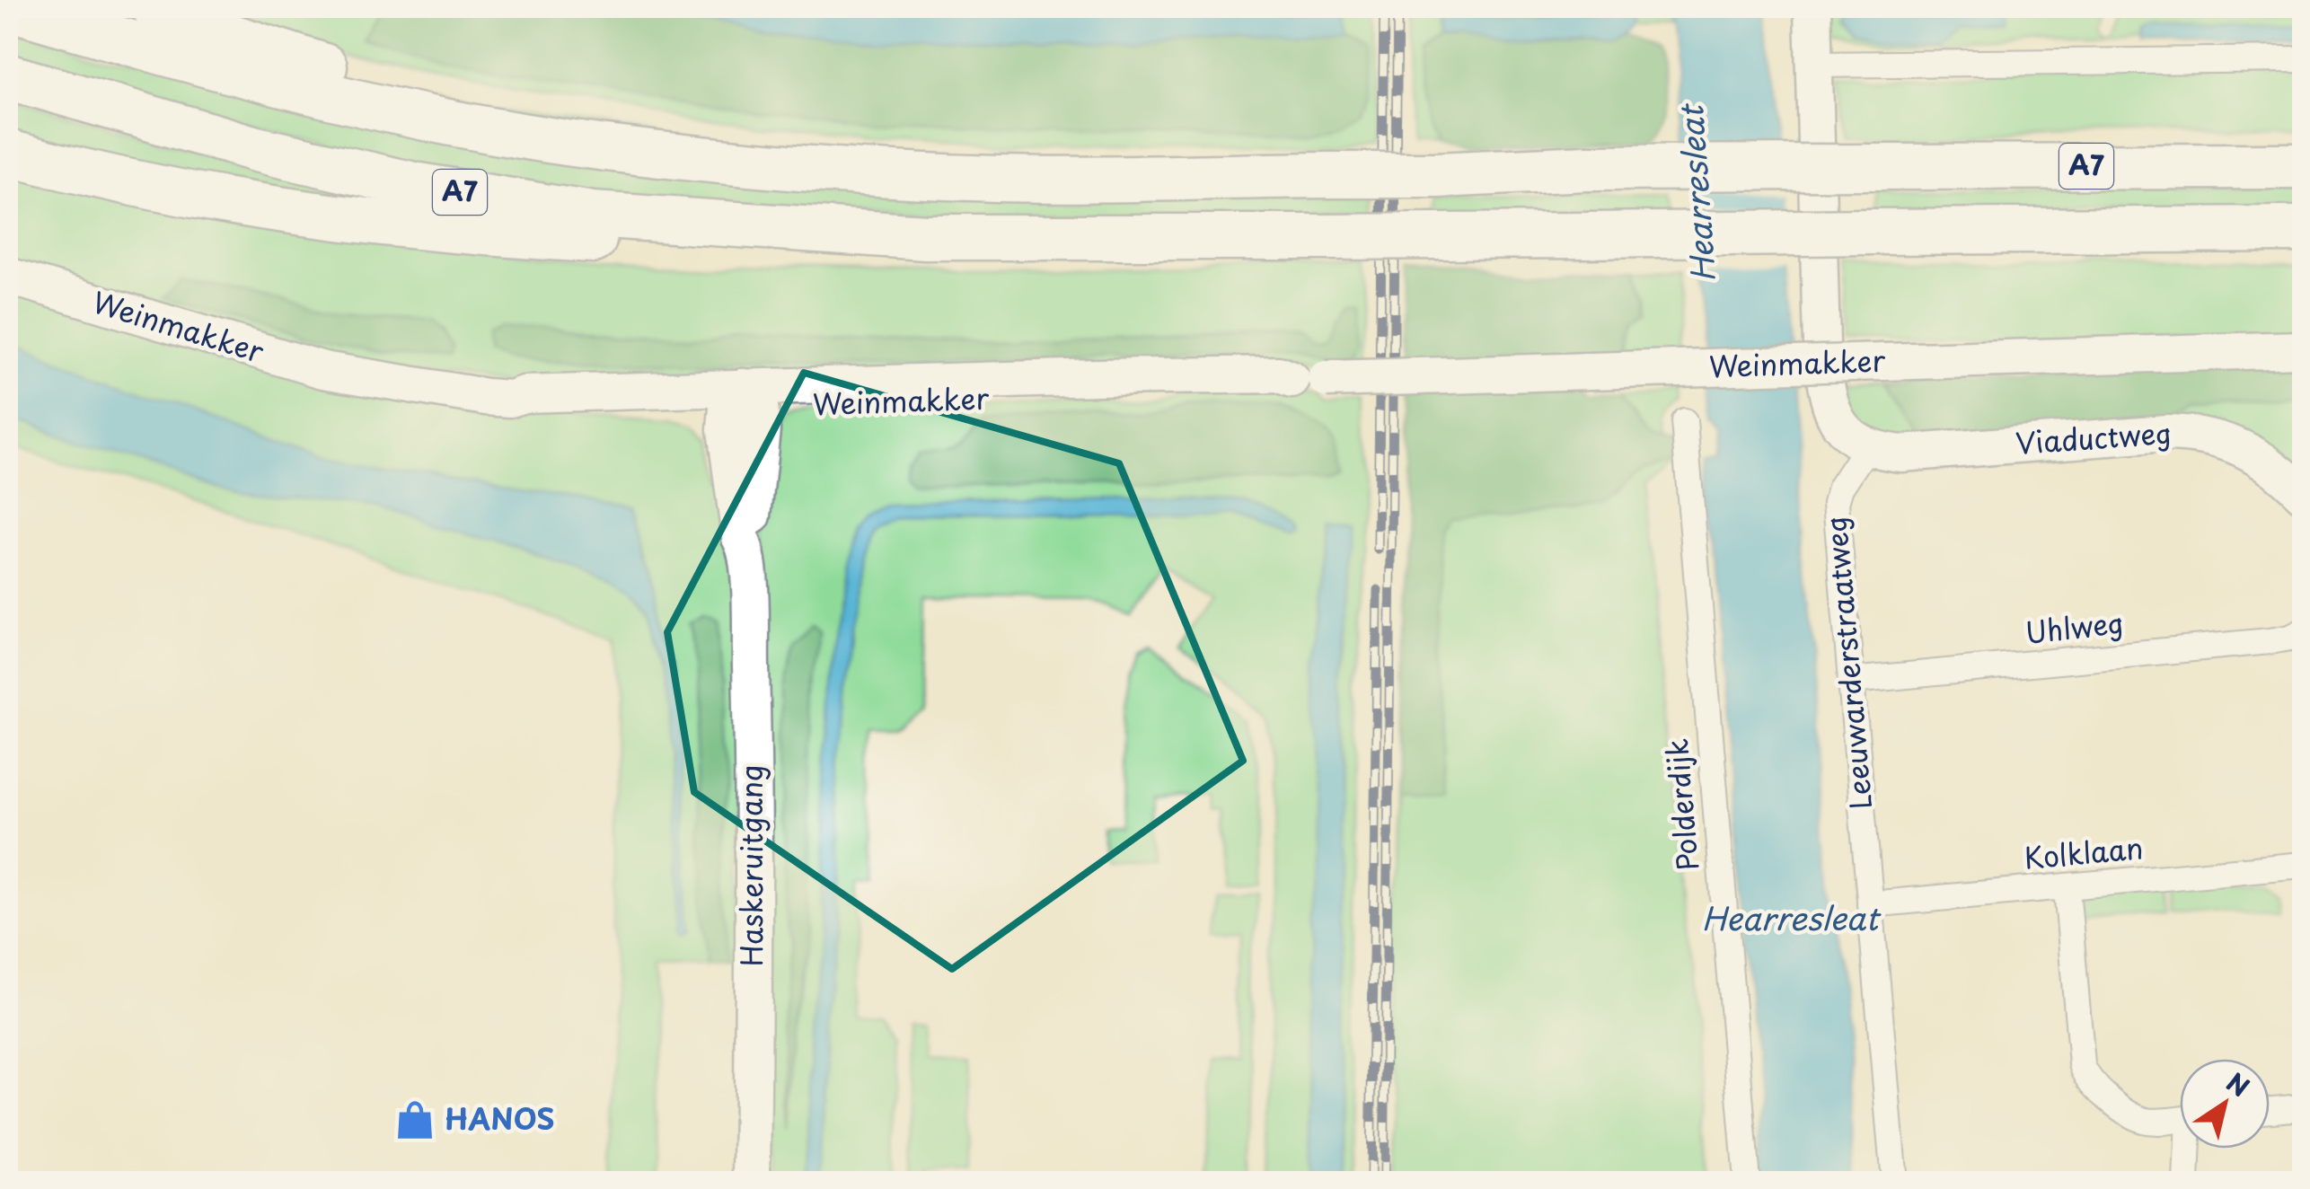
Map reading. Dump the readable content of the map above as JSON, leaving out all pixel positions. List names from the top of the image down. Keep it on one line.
{"streets":{"highway":["A7"],"main road":["Weinmakker","Viaductweg","Haskeruitgang"],"street":["Uhlweg","Leeuwarderstraatweg","Polderdijk","Kolklaan"]},"crossings":[["Weinmakker","Haskeruitgang"],["Viaductweg","Leeuwarderstraatweg"],["Uhlweg","Leeuwarderstraatweg"],["Leeuwarderstraatweg","Kolklaan"]],"water":["Hearresleat"],"places":{"shop":["HANOS"]},"north":"top right"}
